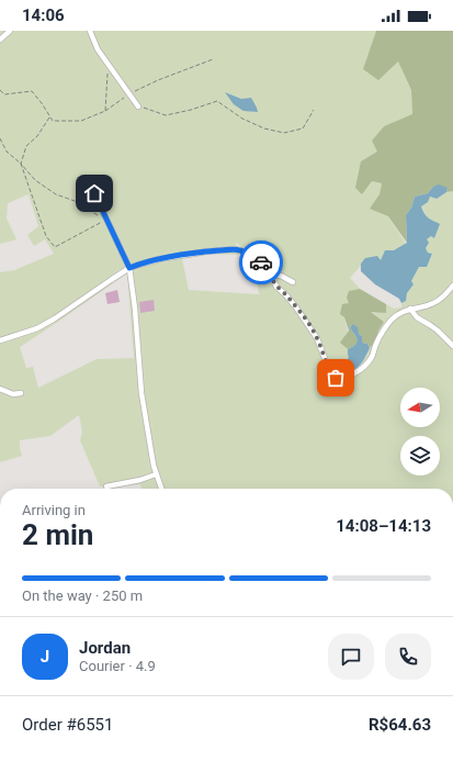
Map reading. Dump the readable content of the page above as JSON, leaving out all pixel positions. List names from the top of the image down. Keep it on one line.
{"north":"left","page":{"status":"14:06","heading":["2 min","Arriving in","14:08–14:13"],"panel":["Jordan","Courier · 4.9","Order #6551","R$64.63"],"bar":"On the way · 250 m","round":"J"}}
